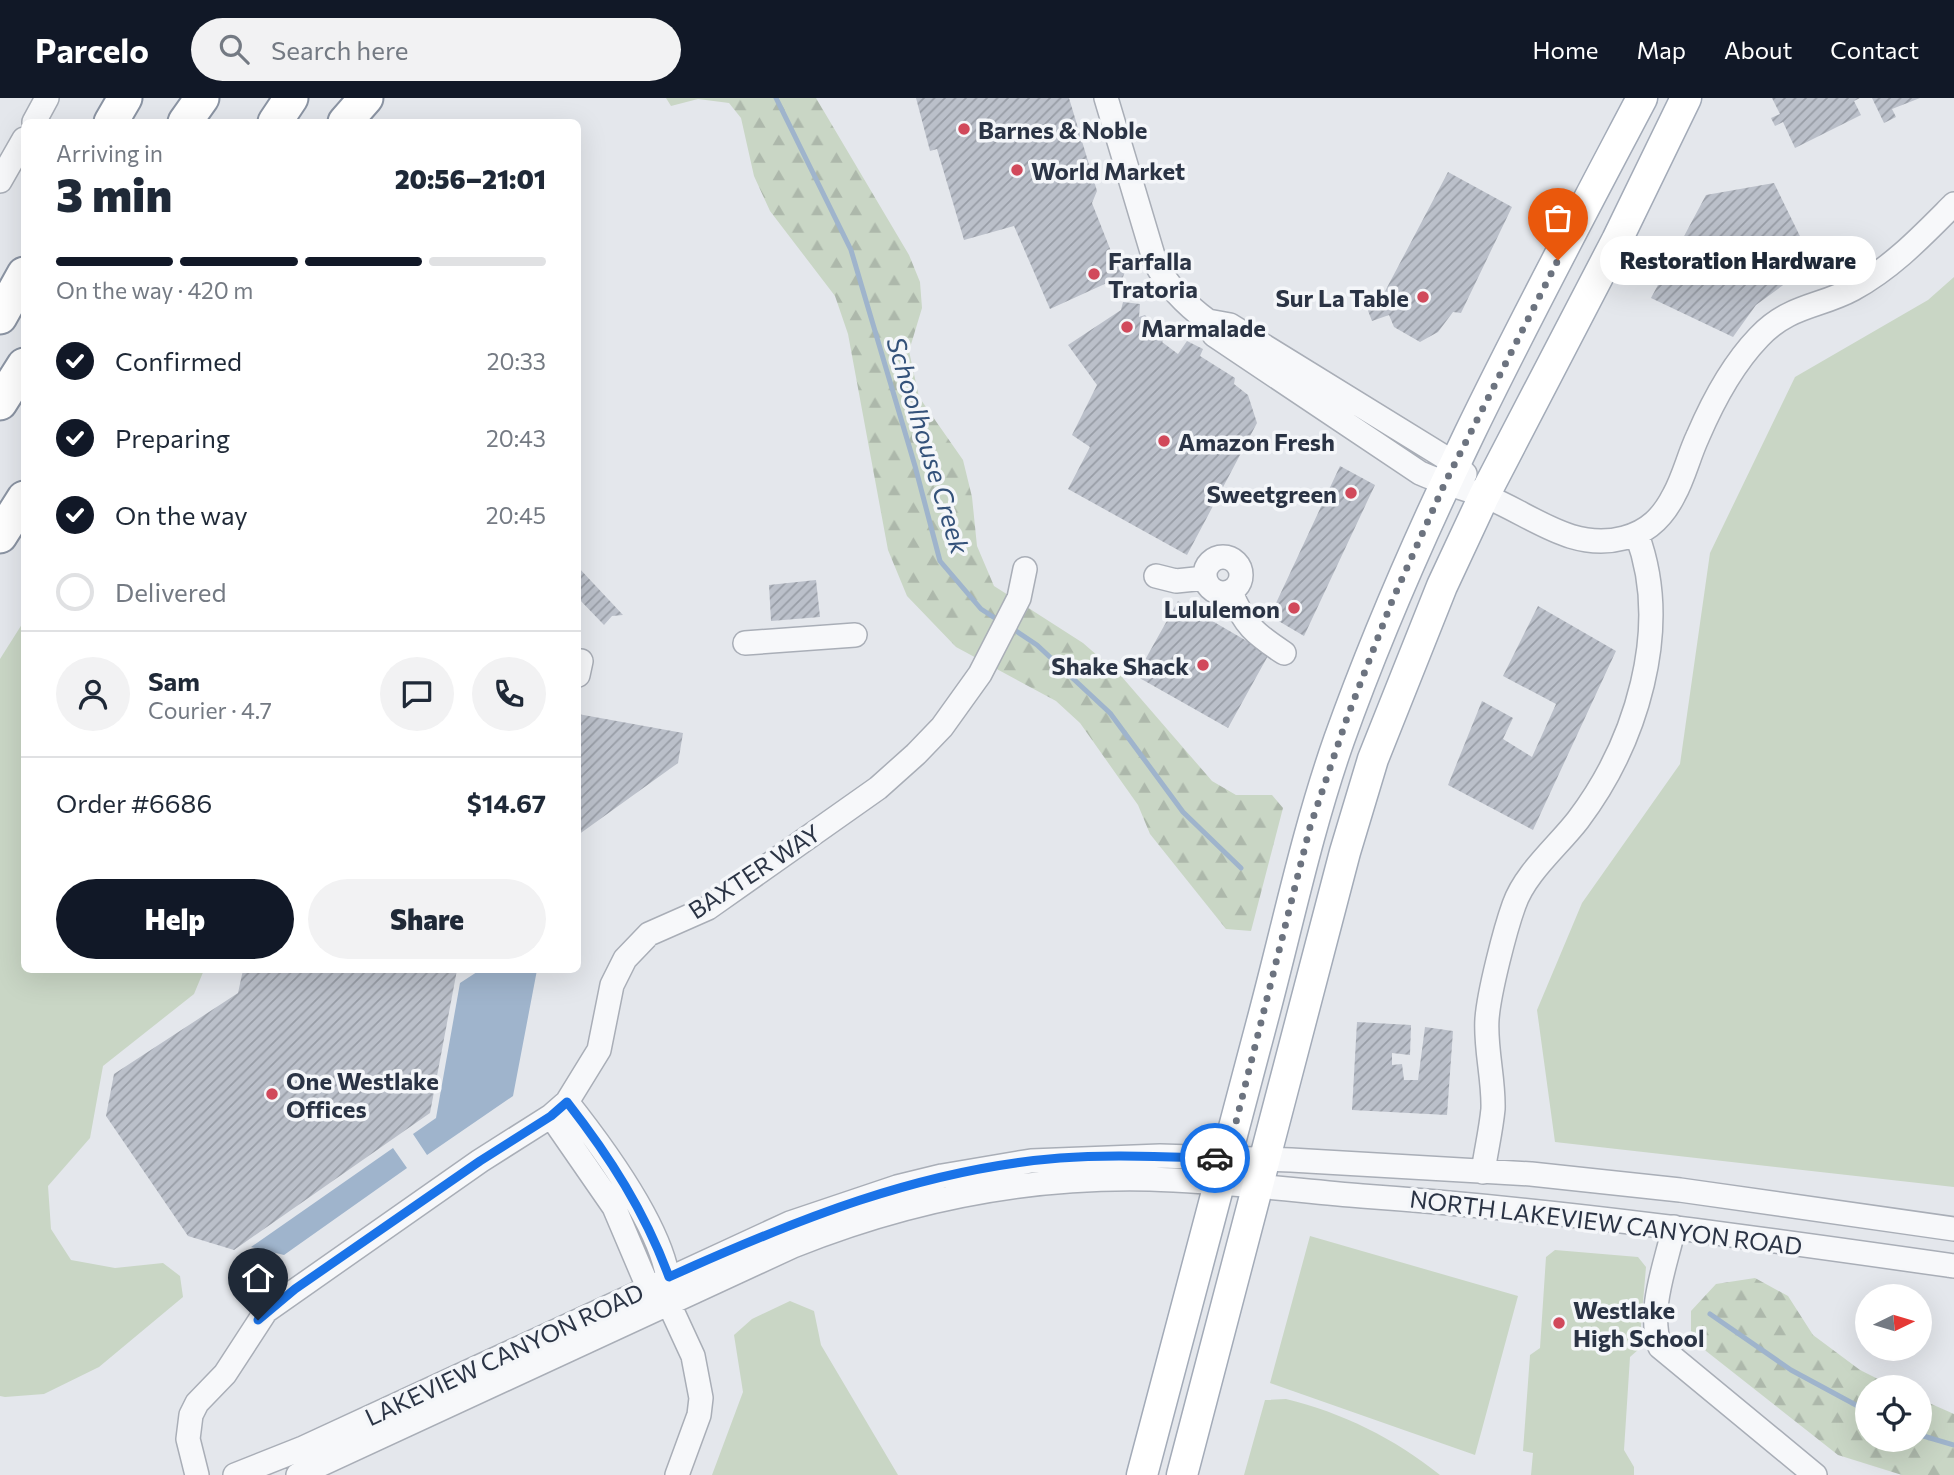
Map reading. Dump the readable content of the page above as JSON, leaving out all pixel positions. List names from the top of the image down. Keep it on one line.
{"streets":{"street":["BAXTER WAY","NORTH LAKEVIEW CANYON ROAD","LAKEVIEW CANYON ROAD"]},"crossings":[["NORTH LAKEVIEW CANYON ROAD","LAKEVIEW CANYON ROAD"]],"water":["Schoolhouse Creek"],"places":["Barnes & Noble","World Market","Restoration Hardware","Farfalla Tratoria","Sur La Table","Marmalade","Amazon Fresh","Sweetgreen","Lululemon","Shake Shack","One Westlake Offices","Westlake High School"],"north":"right","page":{"header":"Parcelo","search":"Search here","nav":["Home","Map","About","Contact"],"heading":["3 min","Arriving in","20:56–21:01"],"panel":["Sam","Courier · 4.7","Order #6686","$14.67"],"bubble":"Restoration Hardware","bar":"On the way · 420 m","list":[["Confirmed","20:33"],["Preparing","20:43"],["On the way","20:45"],"Delivered"],"buttons":["Help","Share"]}}
